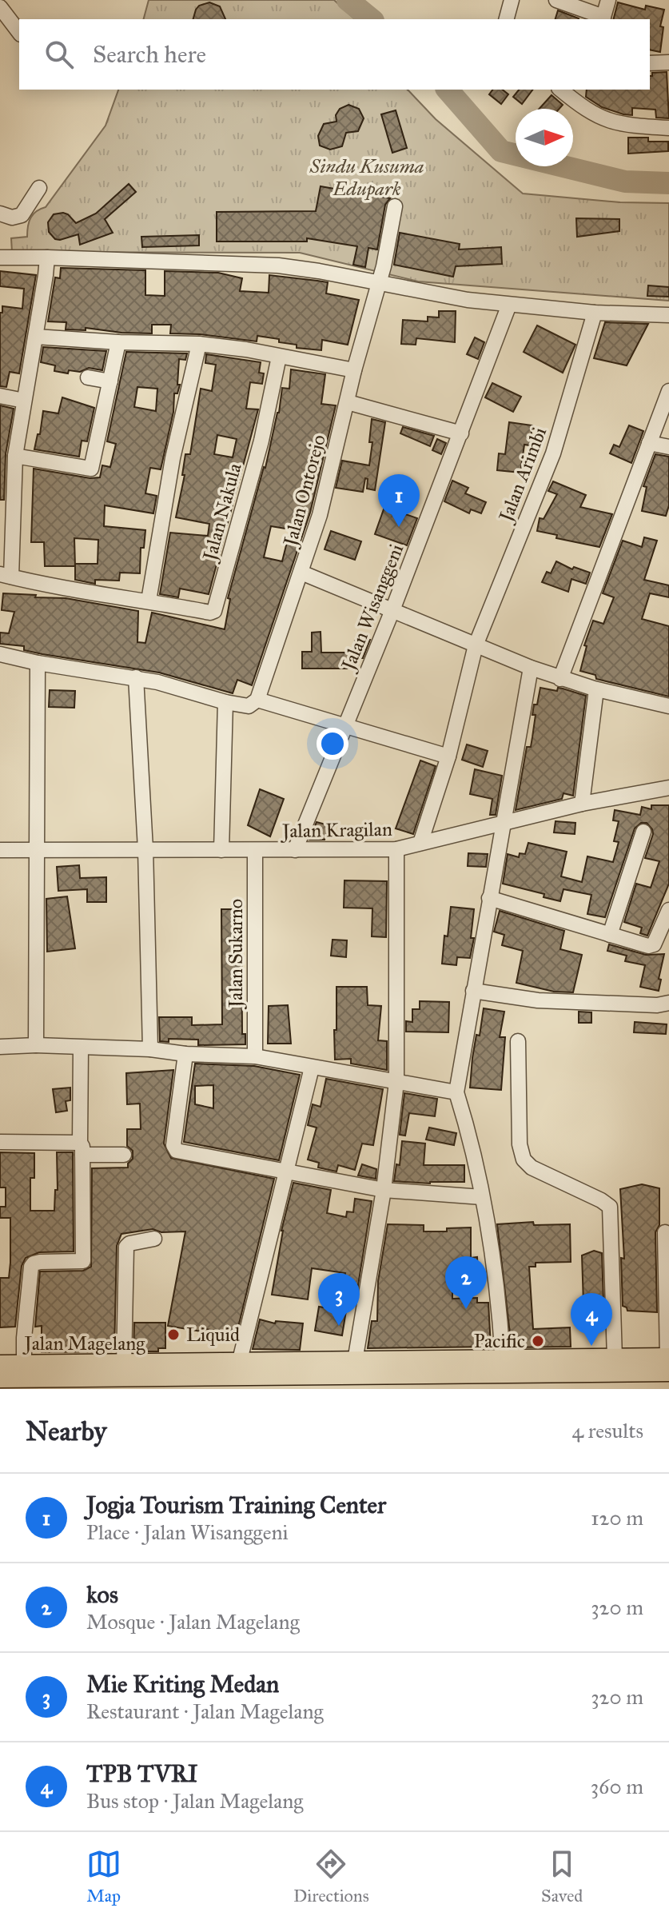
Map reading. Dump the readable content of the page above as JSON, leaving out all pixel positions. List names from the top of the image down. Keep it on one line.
{"streets":{"main road":["Jalan Magelang"],"street":["Jalan Arimbi","Jalan Ontorejo","Jalan Nakula","Jalan Wisanggeni","Jalan Kragilan","Jalan Sukarno"]},"crossings":[["Jalan Arimbi","Jalan Kragilan"],["Jalan Wisanggeni","Jalan Kragilan"],["Jalan Kragilan","Jalan Sukarno"]],"parks":["Sindu Kusuma Edupark"],"places":["Liquid","Pacific"],"north":"right","page":{"search":"Search here","pins":["1","2","3","4"],"heading":["Nearby","4 results"],"list":[{"mark":"1","name":"Jogja Tourism Training Center","note":"Place · Jalan Wisanggeni","value":"120 m"},{"mark":"2","name":"kos","note":"Mosque · Jalan Magelang","value":"320 m"},{"mark":"3","name":"Mie Kriting Medan","note":"Restaurant · Jalan Magelang","value":"320 m"},{"mark":"4","name":"TPB TVRI","note":"Bus stop · Jalan Magelang","value":"360 m"}],"nav":["Map","Directions","Saved"]}}
